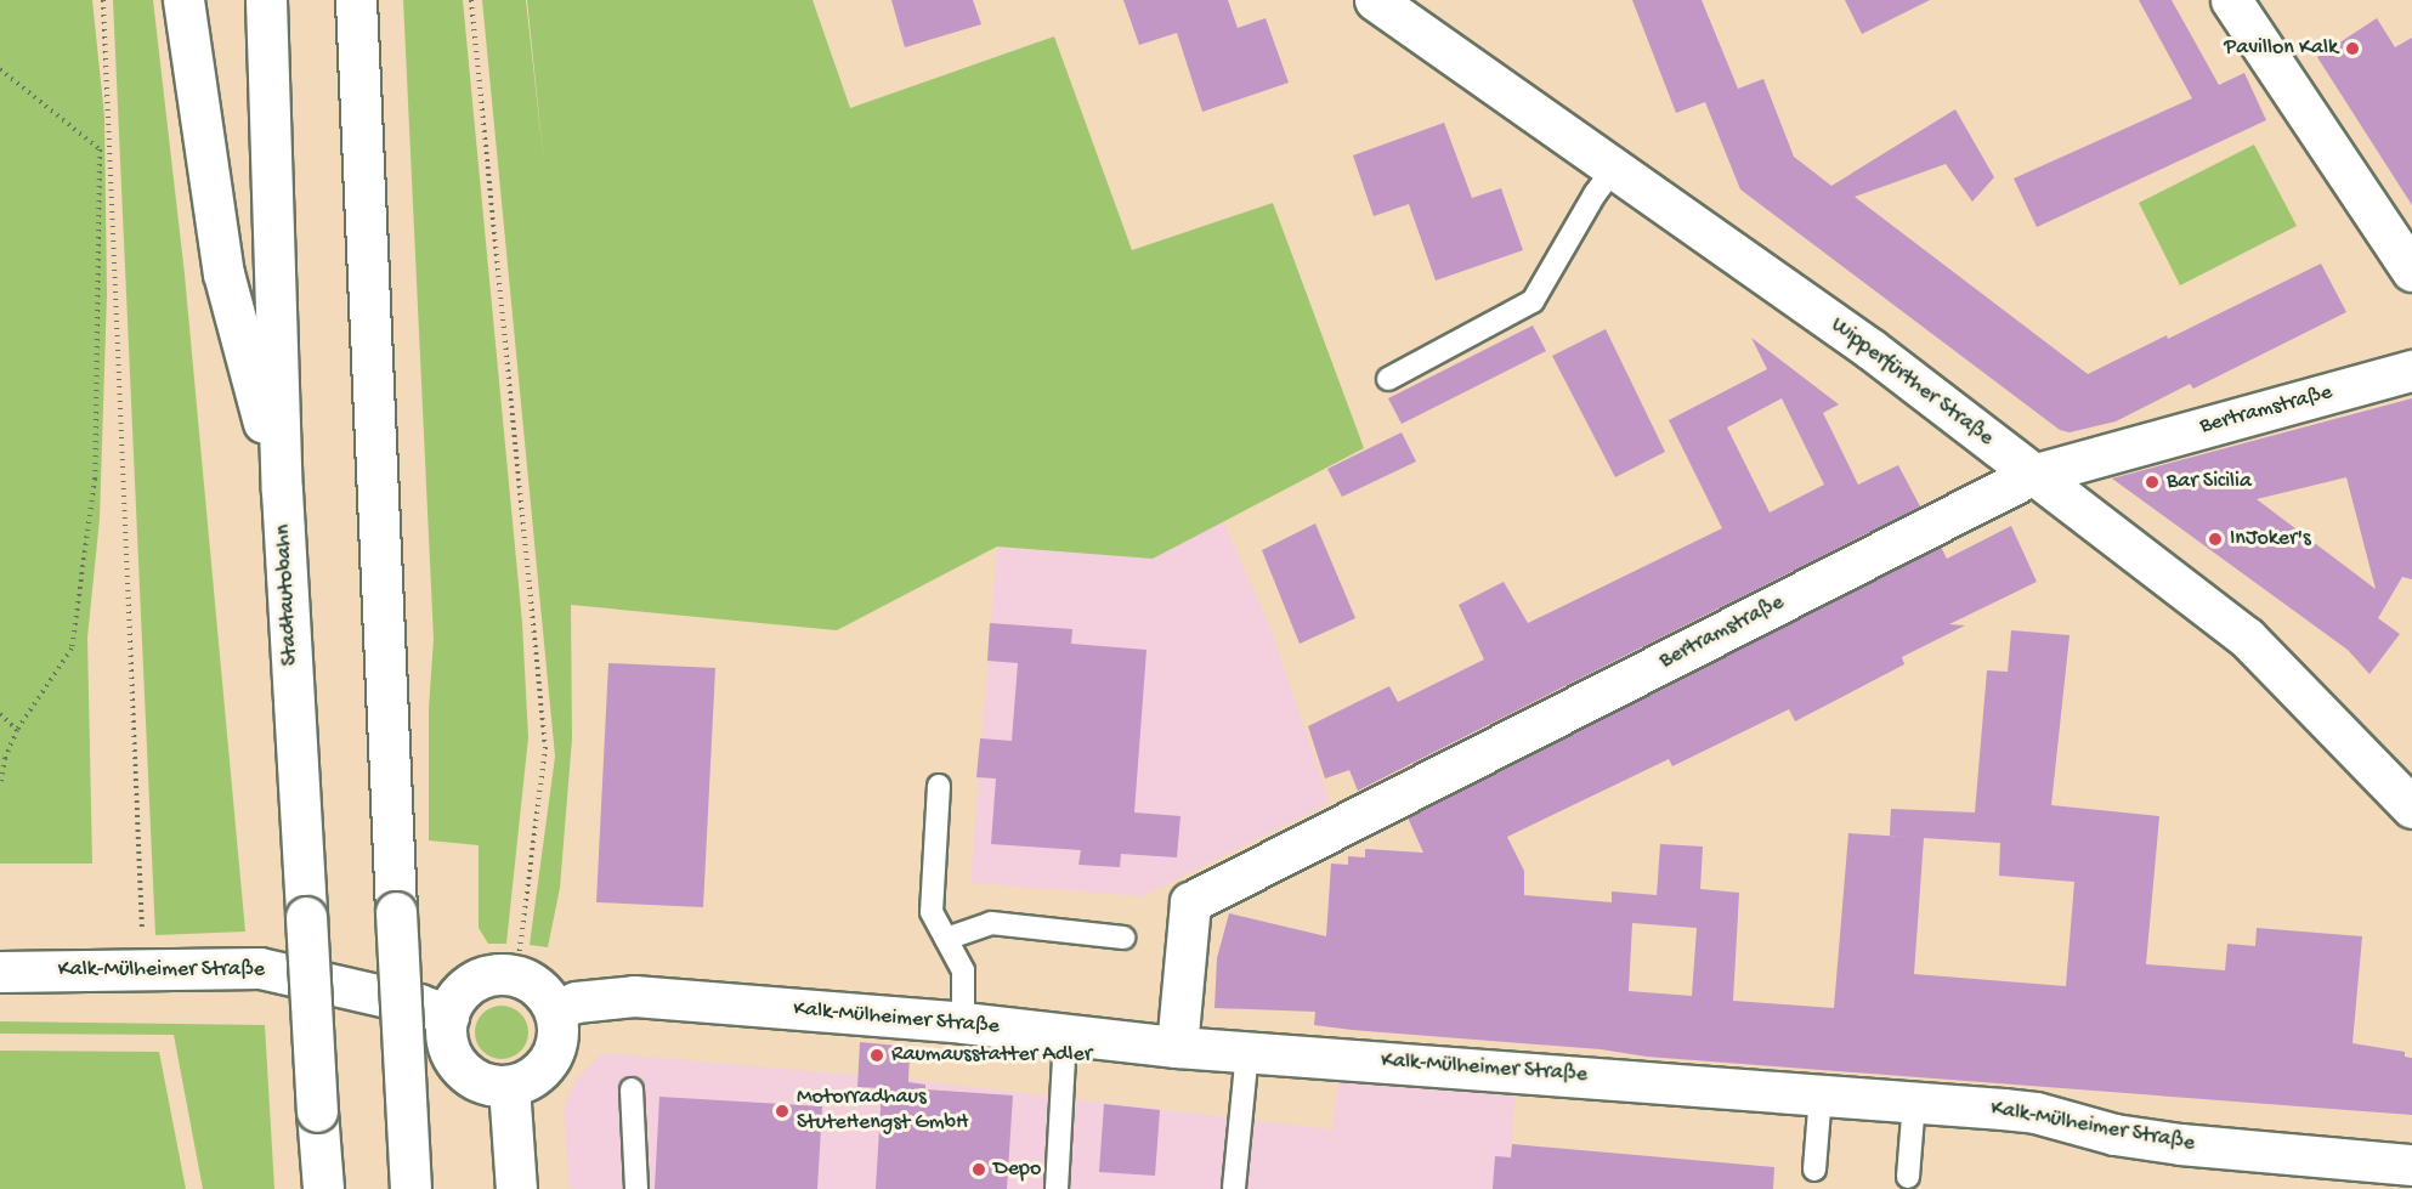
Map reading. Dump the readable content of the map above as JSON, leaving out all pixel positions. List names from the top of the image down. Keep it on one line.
{"streets":{"main road":["Wipperfürther Straße","Bertramstraße","Stadtautobahn","Kalk-Mülheimer Straße"]},"crossings":[["Wipperfürther Straße","Bertramstraße"],["Bertramstraße","Kalk-Mülheimer Straße"]],"places":["Pavillon Kalk","Bar Sicilia","InJoker's","Raumausstatter Adler","Motorradhaus StuteHengst GmbH","Depo"]}
